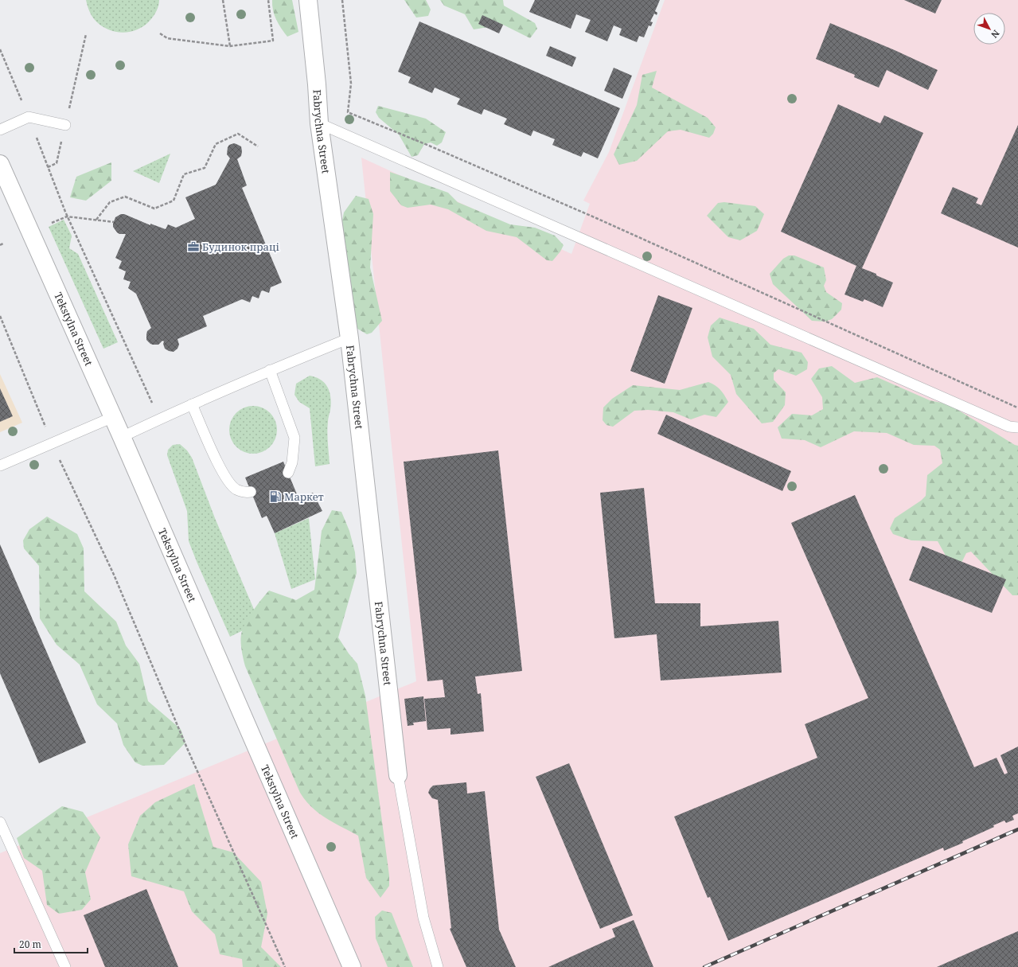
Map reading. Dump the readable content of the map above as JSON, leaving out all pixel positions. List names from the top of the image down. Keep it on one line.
{"streets":{"street":["Fabrychna Street","Tekstylna Street"]},"places":{"office":["Будинок праці"],"fuel station":["Маркет"]},"scale_bar":"20 m","north":"bottom right"}
